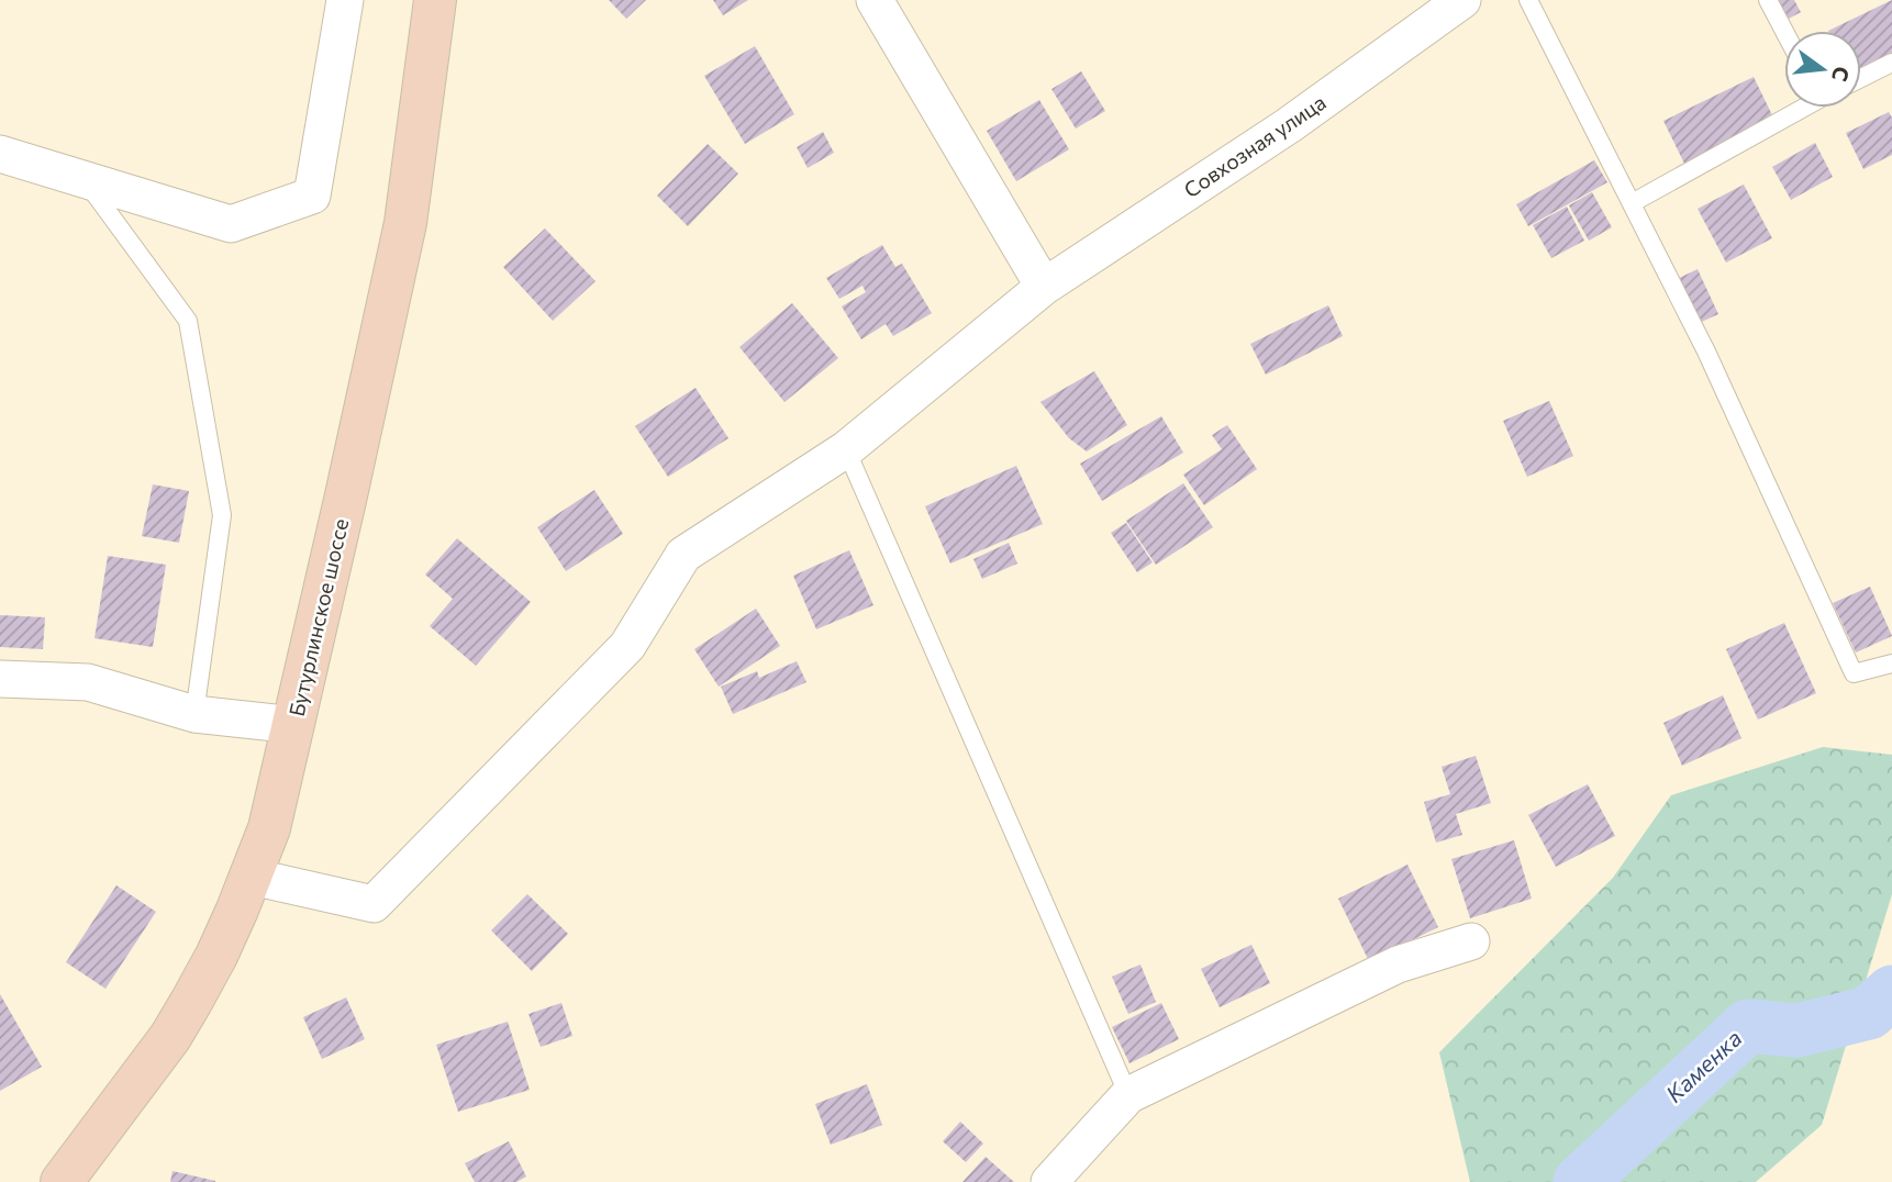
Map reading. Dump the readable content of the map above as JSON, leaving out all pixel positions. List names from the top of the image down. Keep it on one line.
{"streets":{"main road":["Бутурлинское шоссе"],"street":["Совхозная улица"]},"crossings":[["Совхозная улица","Бутурлинское шоссе"]],"water":["Каменка"],"north":"right"}
